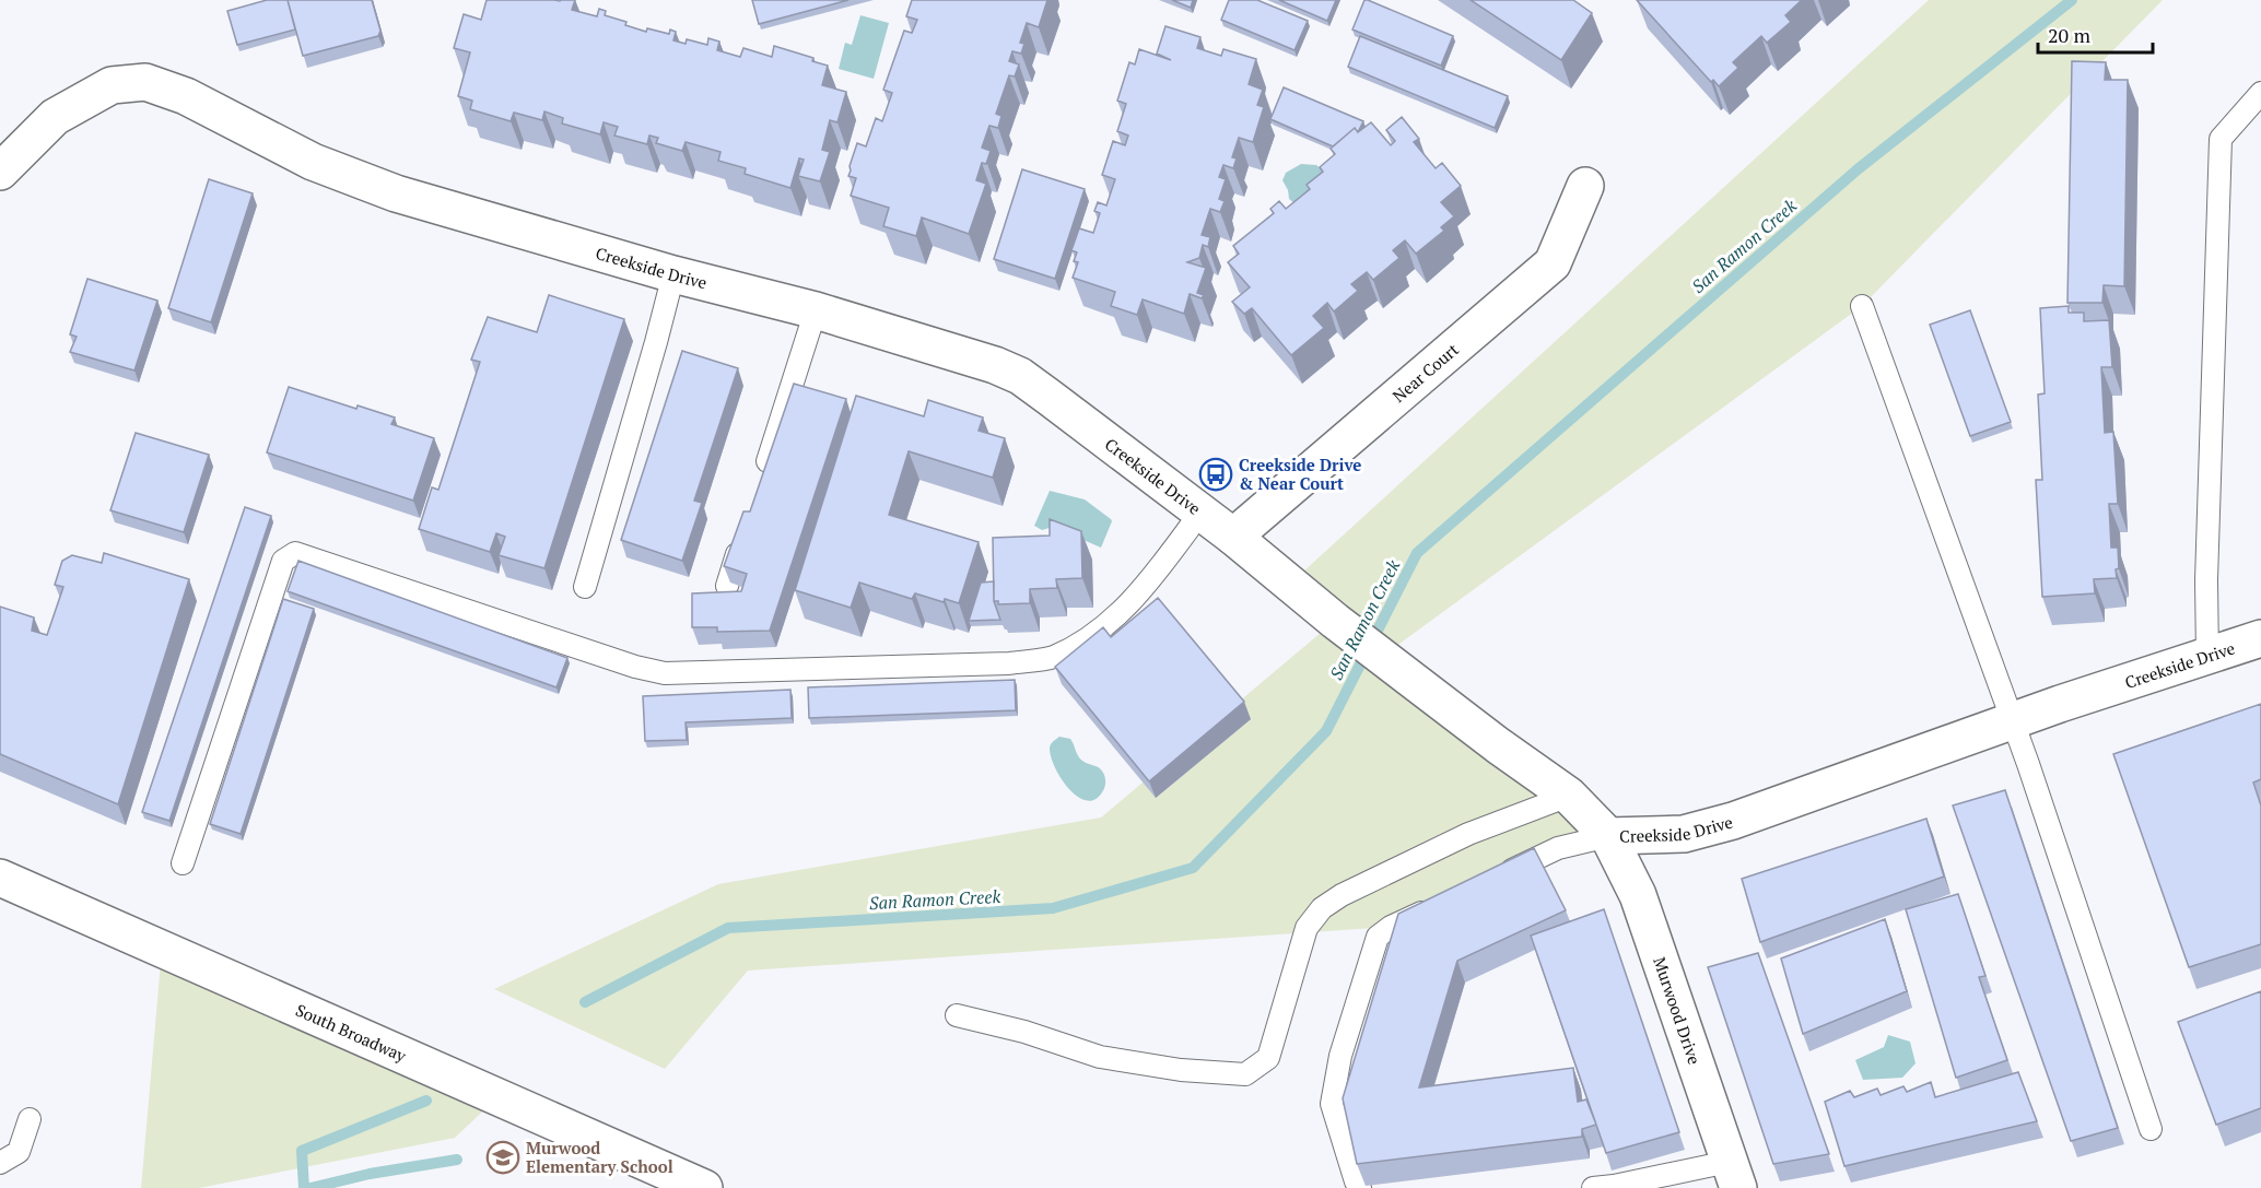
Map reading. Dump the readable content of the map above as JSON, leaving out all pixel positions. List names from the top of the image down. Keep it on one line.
{"streets":{"street":["Creekside Drive","Near Court","Murwood Drive","South Broadway"]},"crossings":[["Creekside Drive","Near Court"],["Creekside Drive","Murwood Drive"]],"water":["San Ramon Creek"],"places":{"bus stop":["Creekside Drive & Near Court"],"school or university":["Murwood Elementary School"]},"scale_bar":"20 m"}
